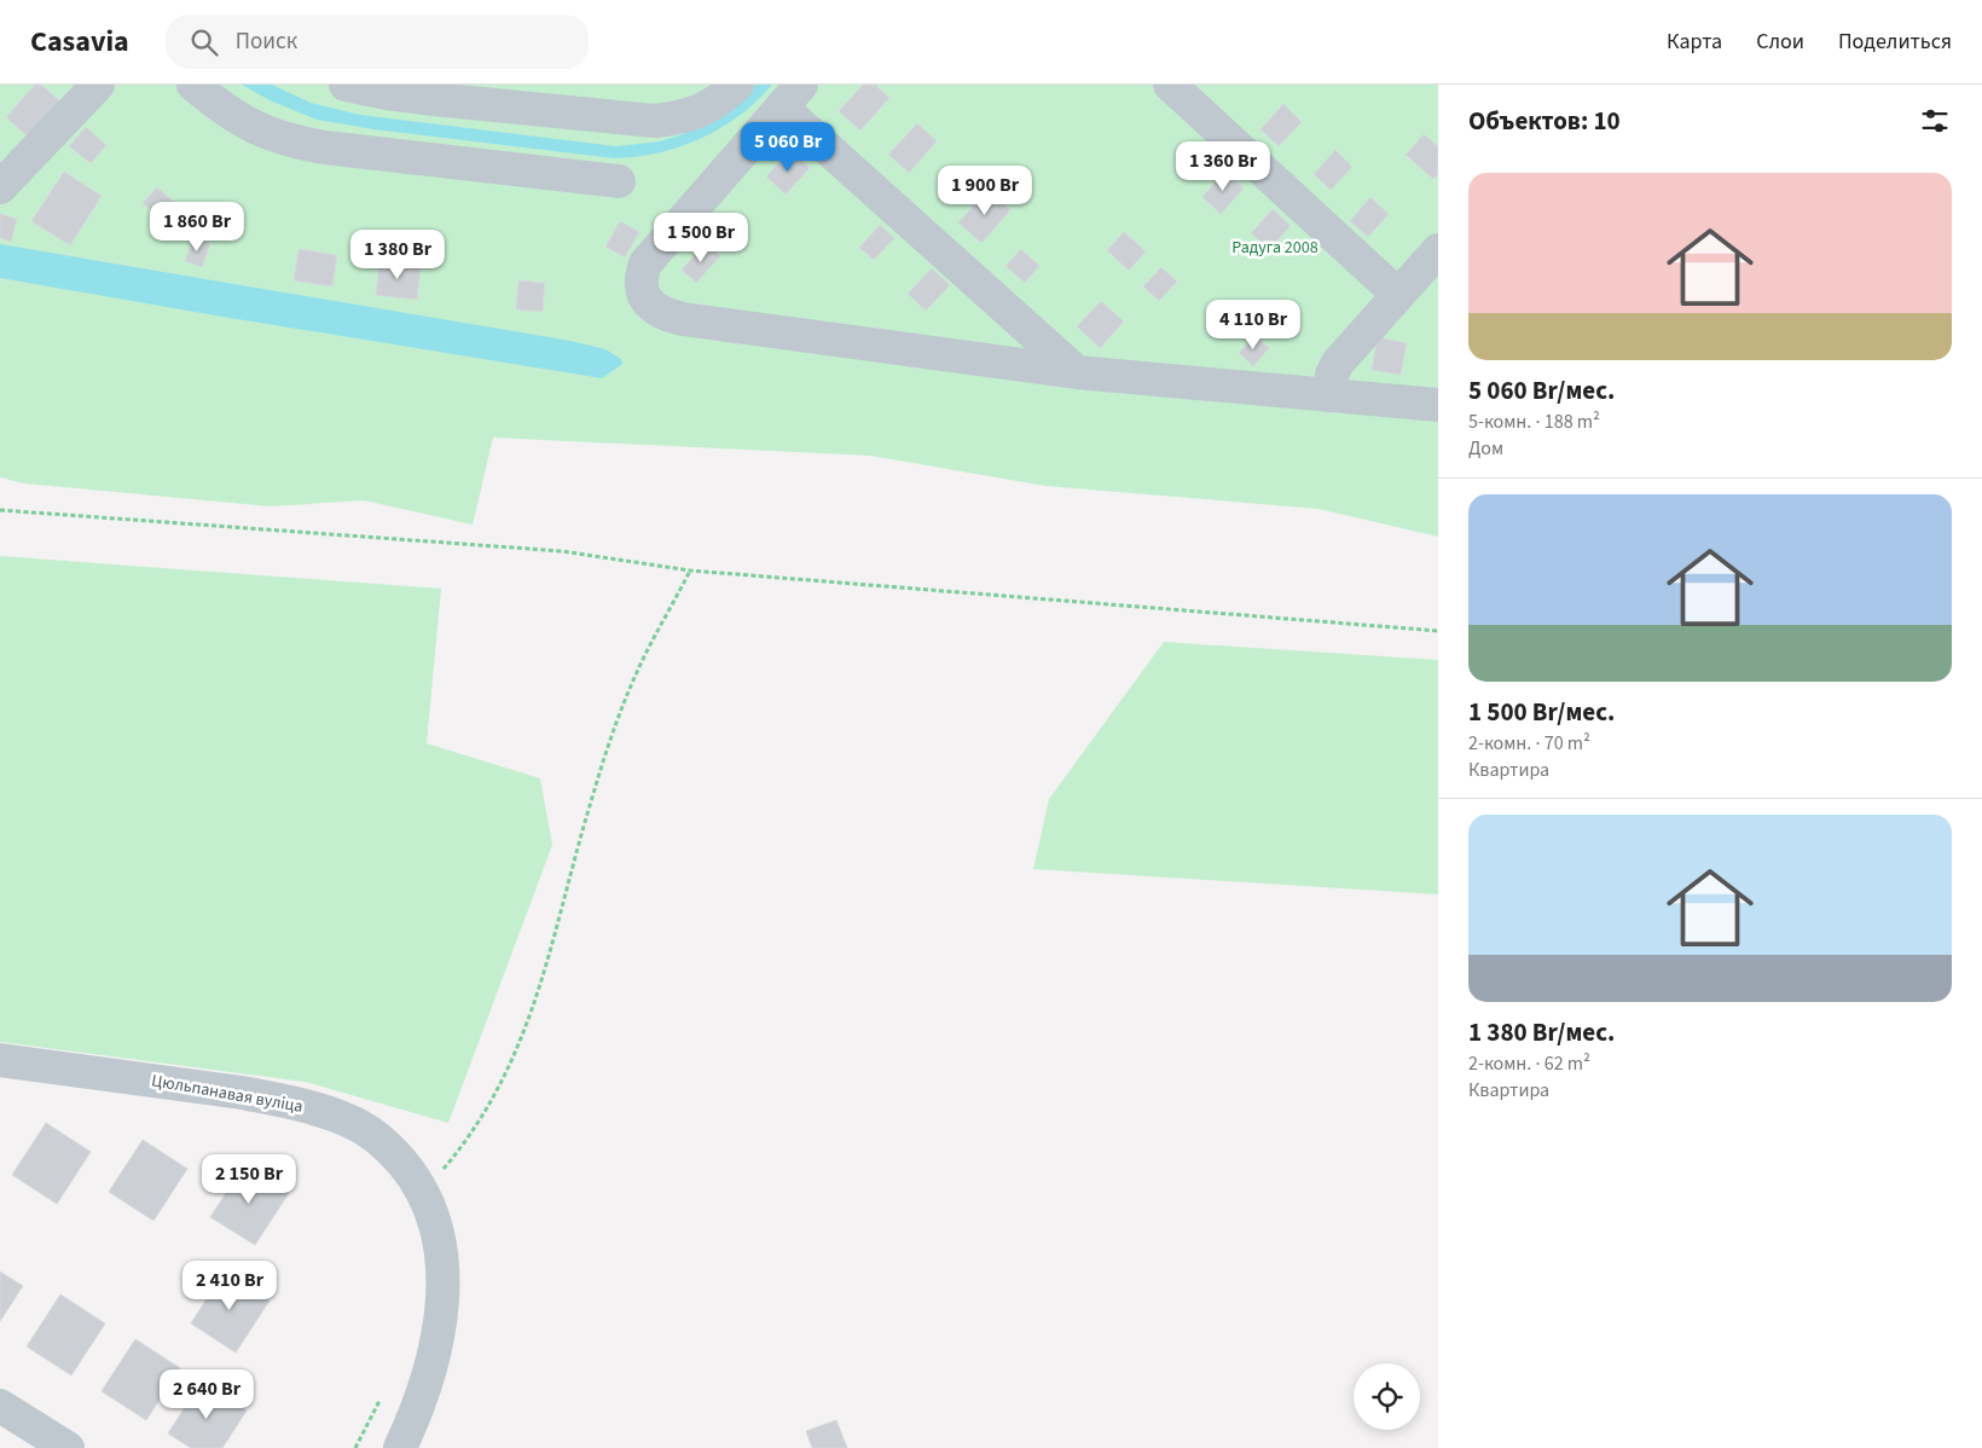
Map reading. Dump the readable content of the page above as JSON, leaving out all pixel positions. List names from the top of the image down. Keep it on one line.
{"streets":{"street":["Цюльпанавая вуліца"]},"parks":["Радуга 2008"],"page":{"header":"Casavia","search":"Поиск","nav":["Карта","Слои","Поделиться"],"heading":"Объектов: 10","price":["5 060 Br","1 360 Br","1 900 Br","1 860 Br","1 500 Br","1 380 Br","4 110 Br","2 150 Br","2 410 Br","2 640 Br"],"list":[{"name":"5 060 Br/мес.","note":"5-комн. · 188 m² · Дом"},{"name":"1 500 Br/мес.","note":"2-комн. · 70 m² · Квартира"},{"name":"1 380 Br/мес.","note":"2-комн. · 62 m² · Квартира"}]}}
